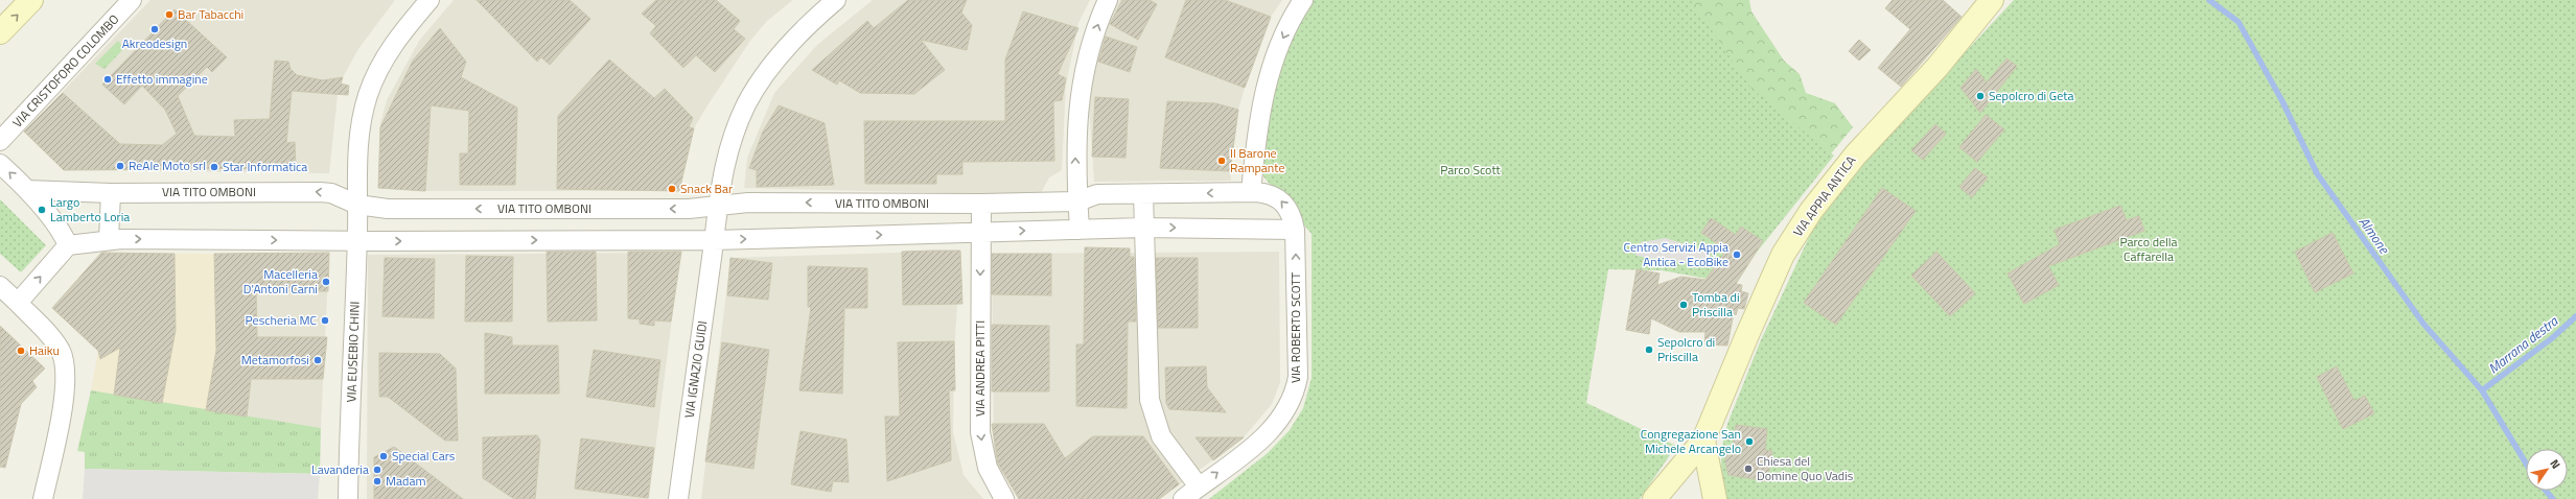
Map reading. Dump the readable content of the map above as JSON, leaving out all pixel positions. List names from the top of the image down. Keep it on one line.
{"streets":{"street":["VIA CRISTOFORO COLOMBO","VIA TITO OMBONI","VIA APPIA ANTICA","VIA ROBERTO SCOTT","VIA EUSEBIO CHINI","VIA ANDREA PITTI","VIA IGNAZIO GUIDI"]},"crossings":[["VIA TITO OMBONI","VIA ROBERTO SCOTT"],["VIA TITO OMBONI","VIA EUSEBIO CHINI"],["VIA TITO OMBONI","VIA IGNAZIO GUIDI"]],"one_way":["VIA ROBERTO SCOTT"],"water":["Almone","Marrana destra"],"parks":["Parco Scott","Parco della Caffarella"],"places":["Bar Tabacchi","Akreodesign","Effetto immagine","Sepolcro di Geta","Il Barone Rampante","ReAle Moto srl","Star Informatica","Snack Bar","Largo Lamberto Loria","Centro Servizi Appia Antica - EcoBike","Macelleria D'Antoni Carni","Tomba di Priscilla","Pescheria MC","Sepolcro di Priscilla","Haiku","Metamorfosi","Congregazione San Michele Arcangelo","Special Cars","Chiesa del Domine Quo Vadis","Lavanderia","Madam"],"north":"top right"}
